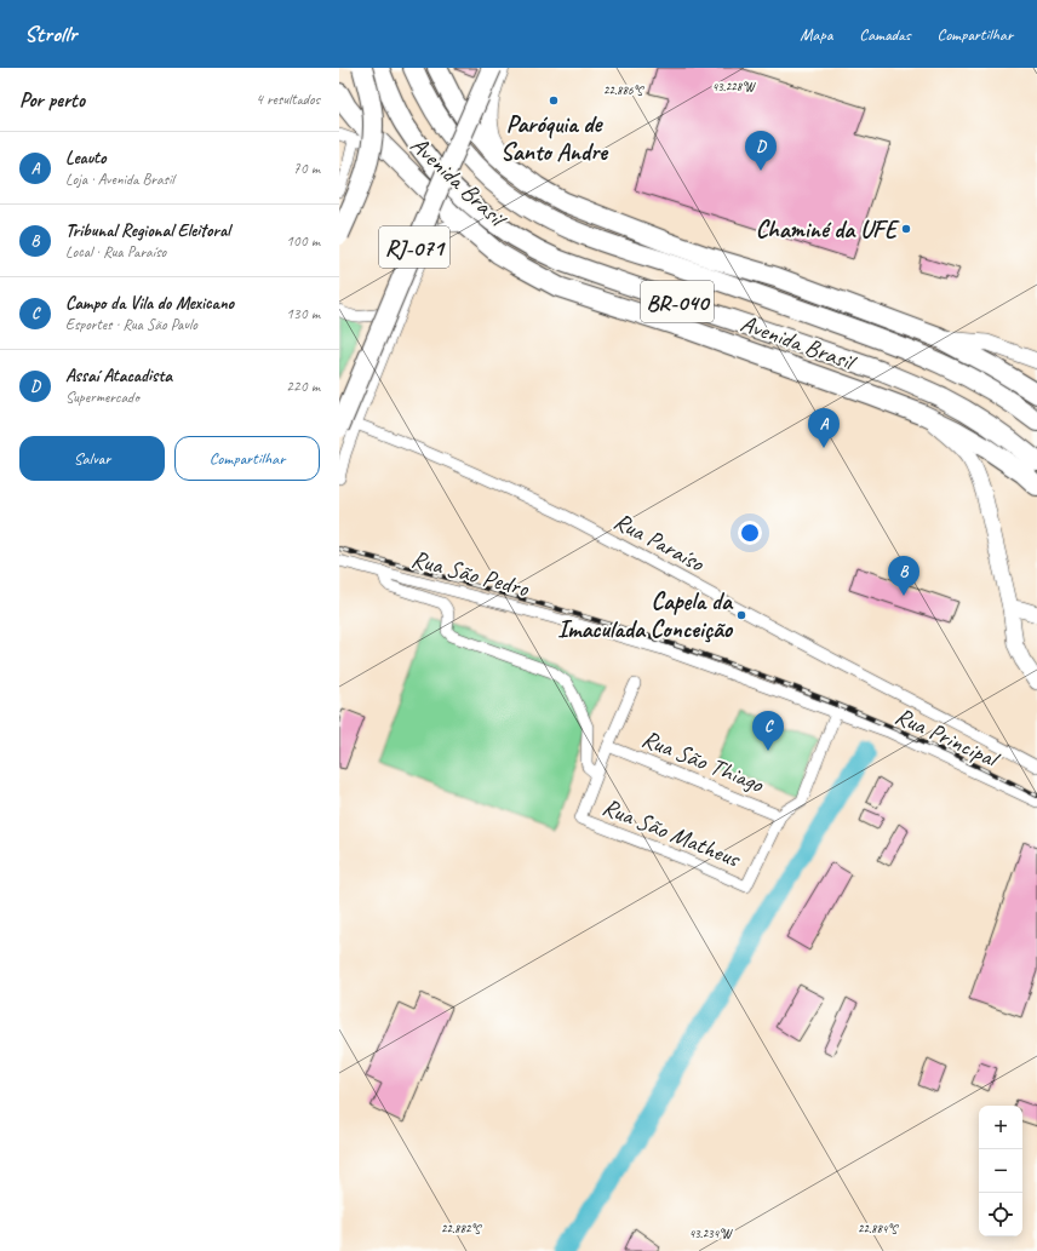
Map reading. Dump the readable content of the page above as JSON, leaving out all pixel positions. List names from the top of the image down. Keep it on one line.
{"streets":{"highway":["Avenida Brasil","RJ-071","BR-040"],"street":["Rua Paraíso","Rua São Pedro","Rua Principal","Rua São Thiago","Rua São Matheus"]},"crossings":[["RJ-071","Rua Paraíso"],["Rua São Pedro","Rua Principal"],["Rua São Thiago","Rua São Matheus"]],"places":["Paróquia de Santo Andre","Chaminé da UFE","Capela da Imaculada Conceição"],"page":{"header":"Strollr","nav":["Mapa","Camadas","Compartilhar"],"heading":["Por perto","4 resultados"],"list":[{"mark":"A","name":"Leauto","note":"Loja · Avenida Brasil","value":"70 m"},{"mark":"B","name":"Tribunal Regional Eleitoral","note":"Local · Rua Paraíso","value":"100 m"},{"mark":"C","name":"Campo da Vila do Mexicano","note":"Esportes · Rua São Paulo","value":"130 m"},{"mark":"D","name":"Assaí Atacadista","note":"Supermercado","value":"220 m"}],"pins":["D","A","B","C"],"buttons":["Salvar","Compartilhar"],"map_buttons":["+","−"]},"coordinates":["43.228°W","22.886°S","22.882°S","22.884°S","43.234°W"]}
